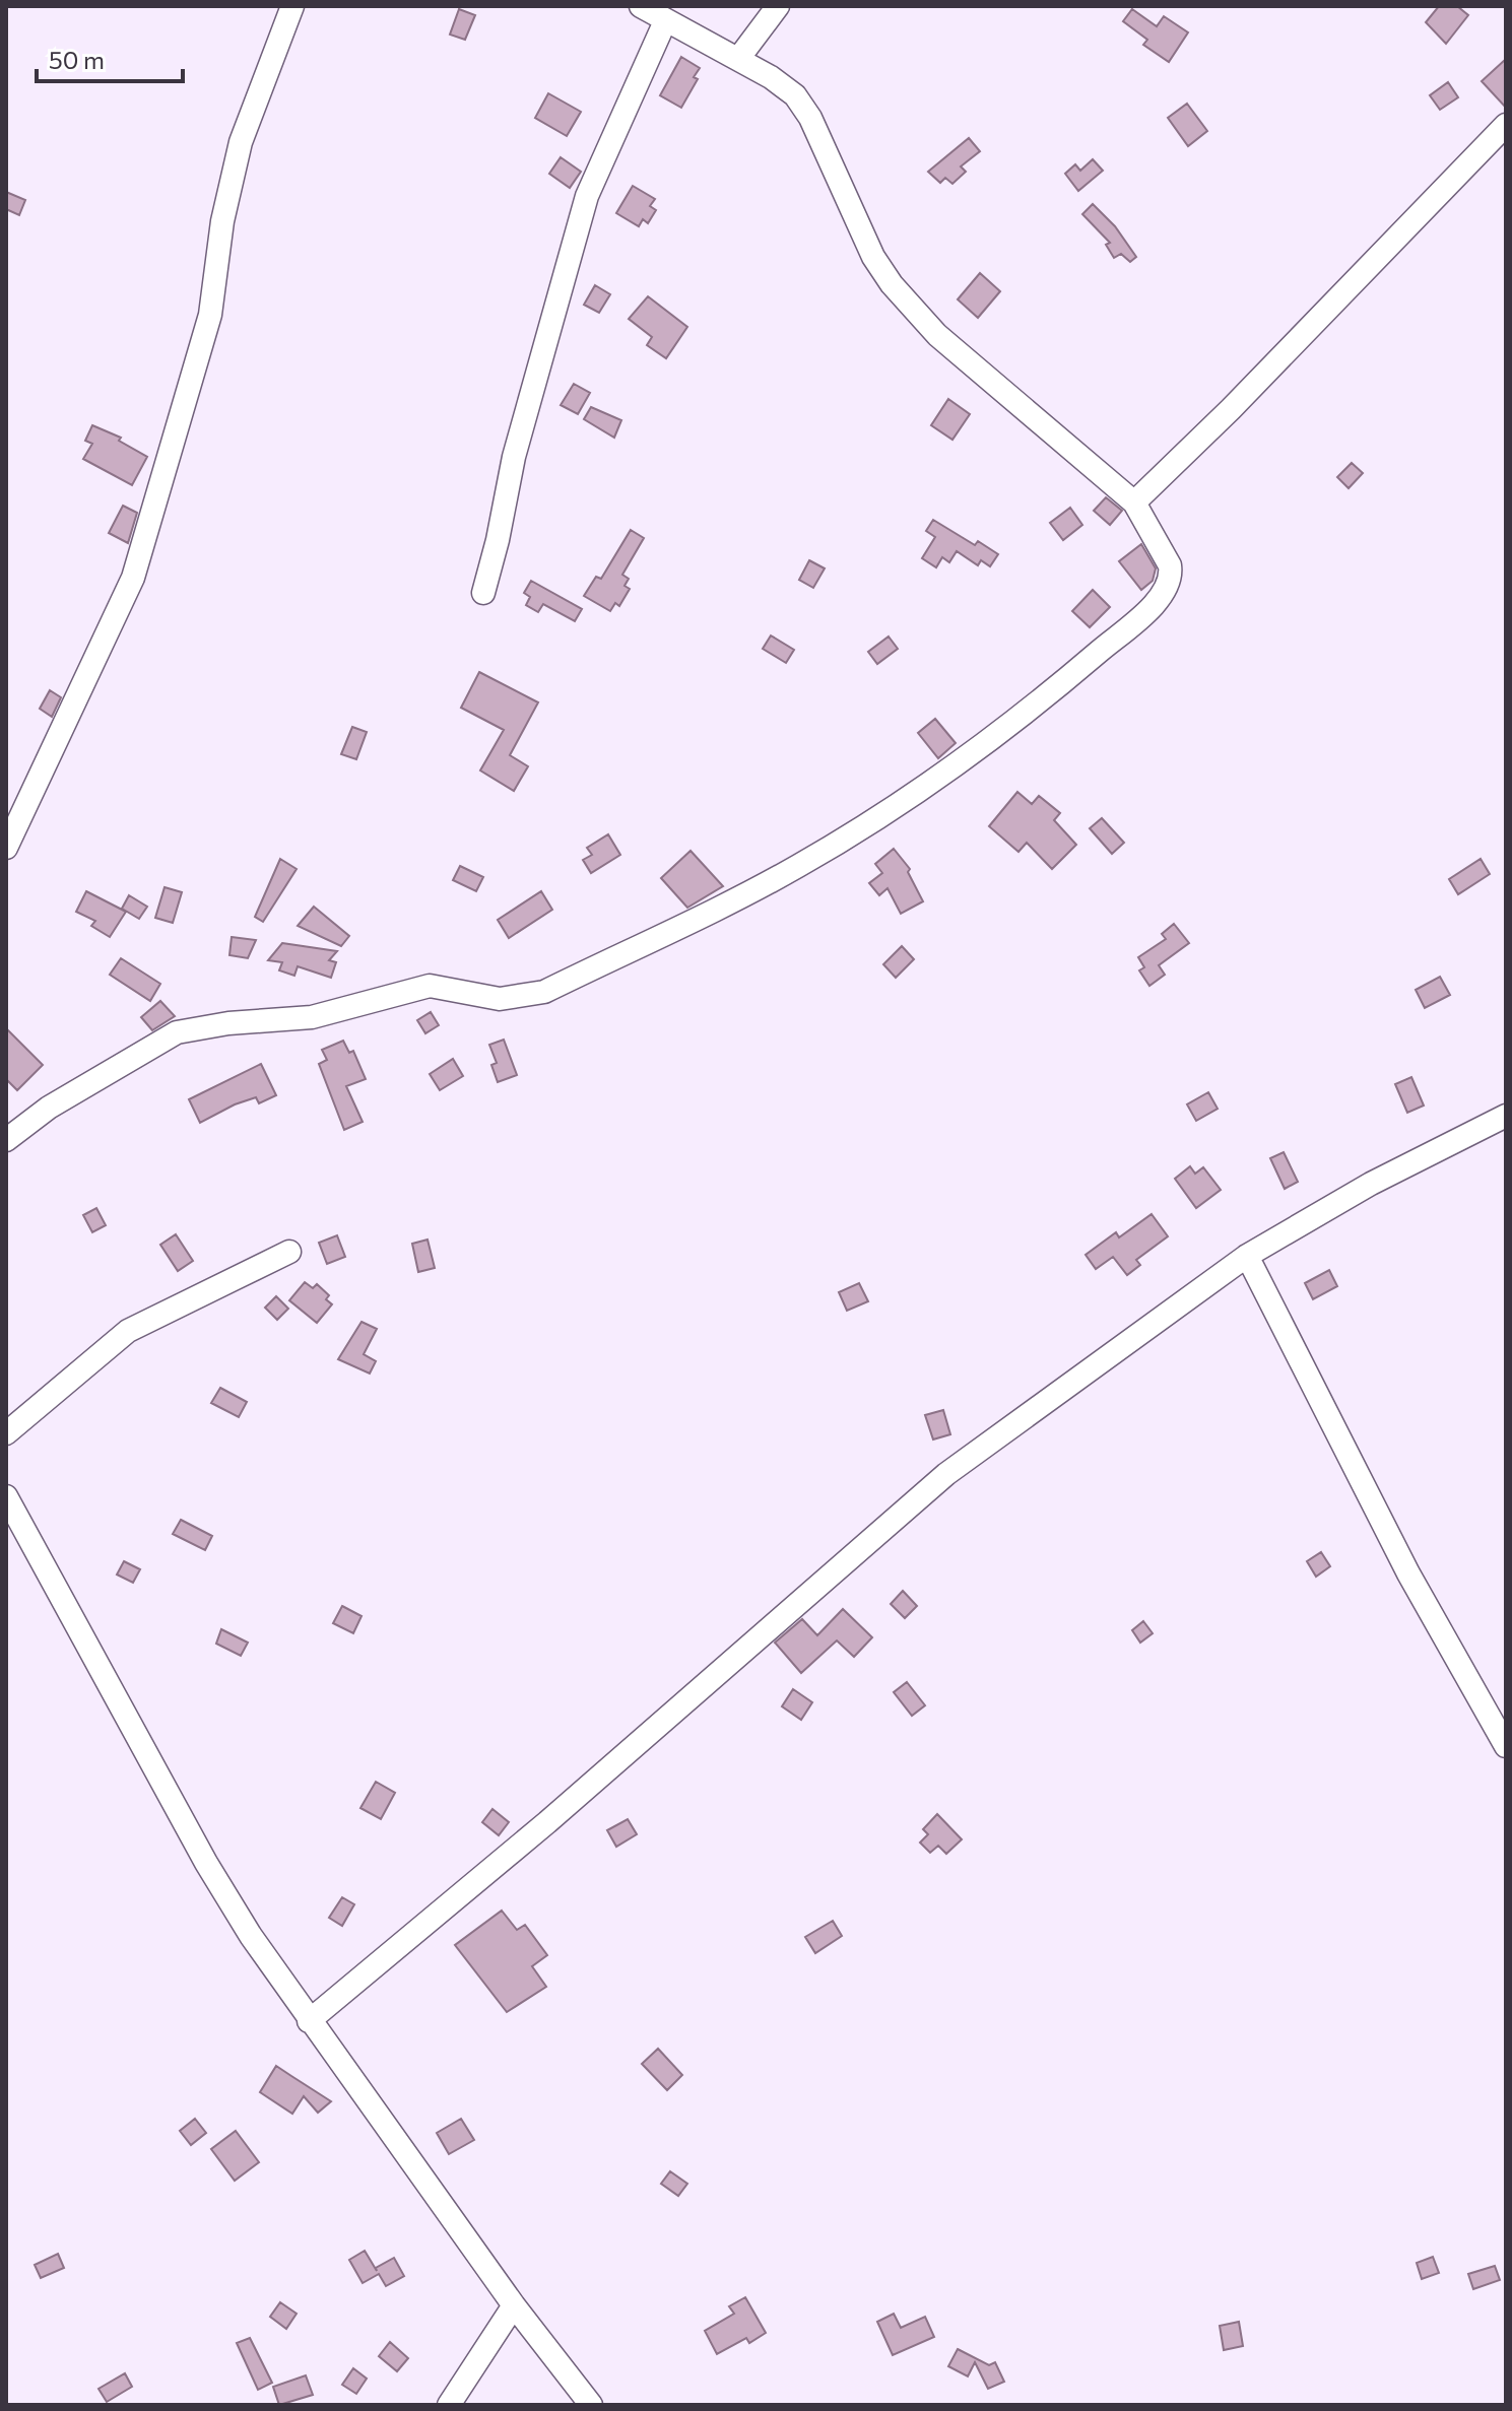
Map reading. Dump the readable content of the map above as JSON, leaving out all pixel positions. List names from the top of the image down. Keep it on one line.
{"scale_bar":"50 m"}
